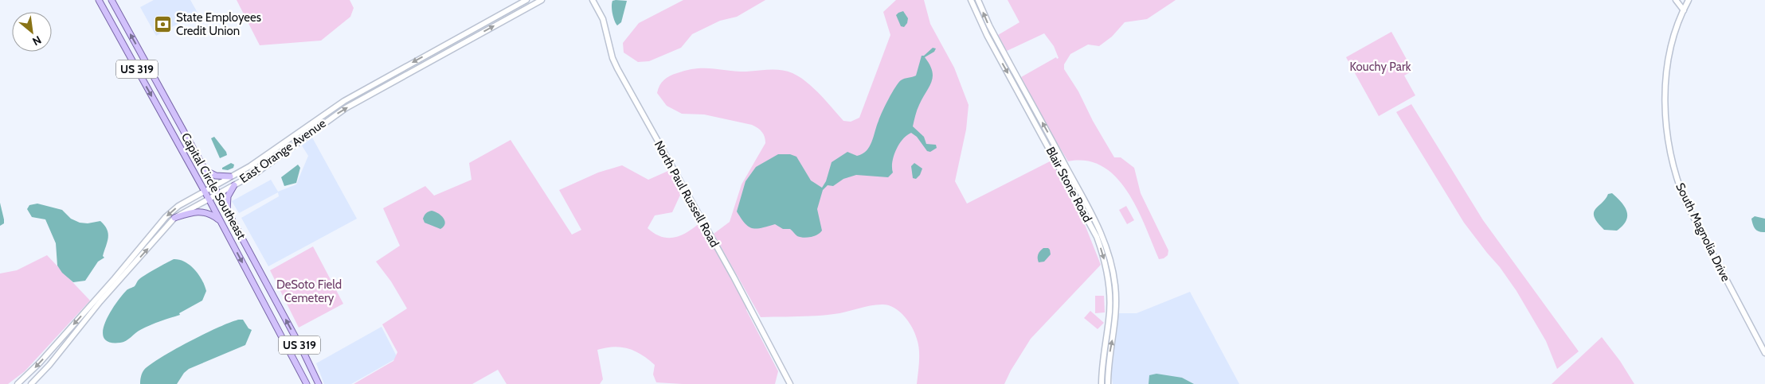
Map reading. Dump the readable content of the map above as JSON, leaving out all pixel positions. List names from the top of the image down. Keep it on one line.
{"streets":{"main road":["US 319","Capital Circle Southeast"],"street":["East Orange Avenue","Blair Stone Road","North Paul Russell Road","South Magnolia Drive"]},"crossings":[["East Orange Avenue","Capital Circle Southeast"]],"parks":["Kouchy Park","DeSoto Field Cemetery"],"places":{"bank":["State Employees Credit Union"]},"north":"bottom right"}
